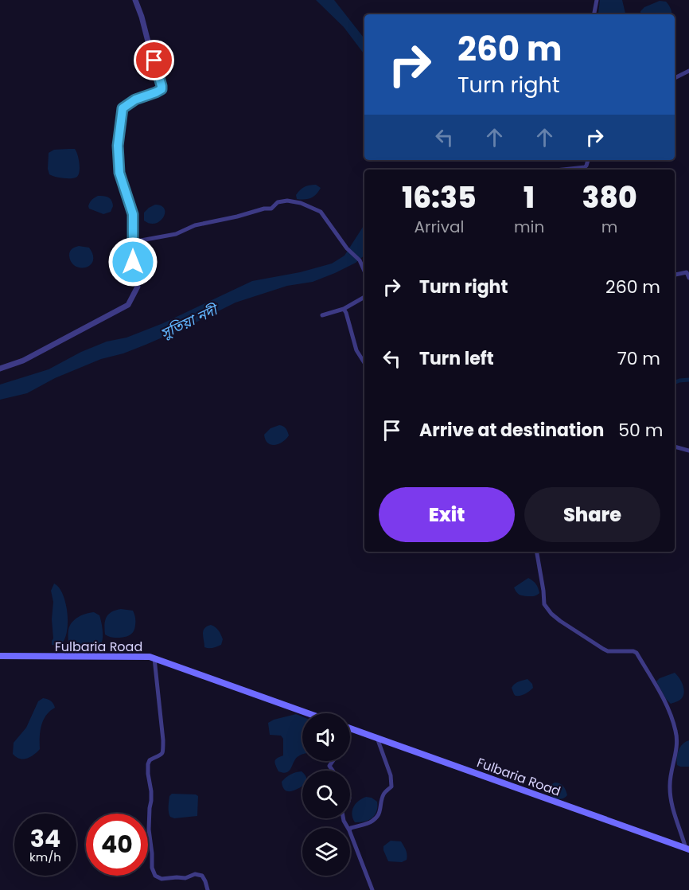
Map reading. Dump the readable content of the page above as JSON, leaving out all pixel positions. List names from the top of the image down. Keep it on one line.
{"streets":{"main road":["Fulbaria Road"]},"water":["সুতিয়া নদী"],"page":{"turn":["260 m","Turn right"],"eta":["16:35","Arrival","1","min","380","m"],"list":[{"name":"Turn right","value":"260 m"},{"name":"Turn left","value":"70 m"},{"name":"Arrive at destination","value":"50 m"}],"buttons":["Exit","Share"],"speed":"34 km/h","limit":"40"}}
